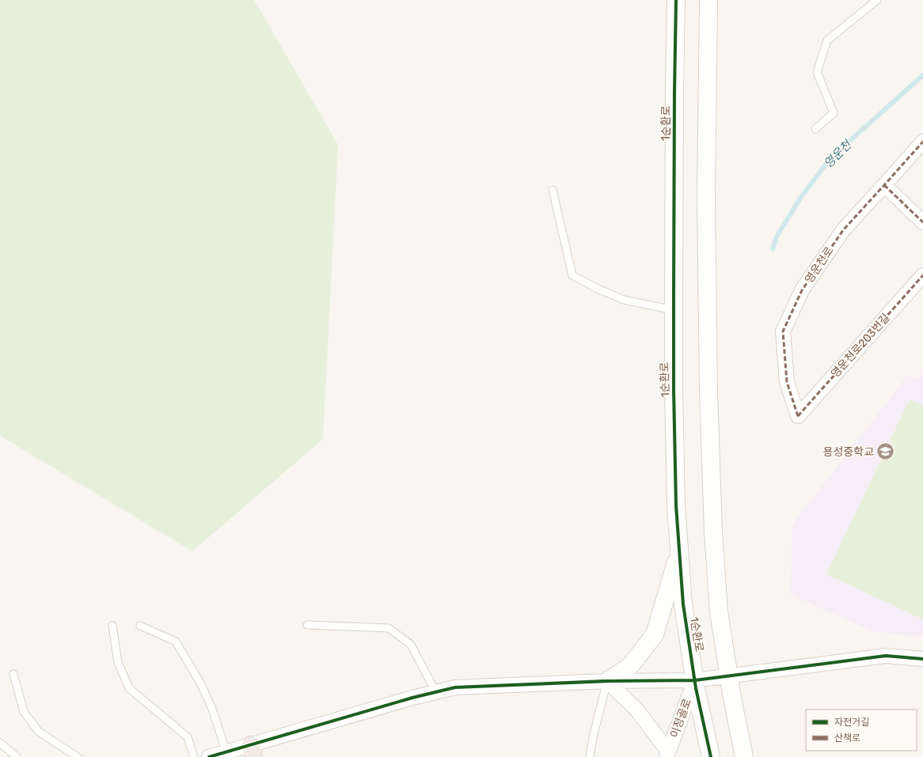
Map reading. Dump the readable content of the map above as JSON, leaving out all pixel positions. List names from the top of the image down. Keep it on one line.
{"streets":{"street":["1순환로","영운천로","영운천로203번길","이정골로"]},"crossings":[["1순환로","이정골로"],["영운천로","영운천로203번길"]],"water":["영운천"],"places":{"school or university":["용성중학교"]},"legend":["자전거길","산책로"]}
